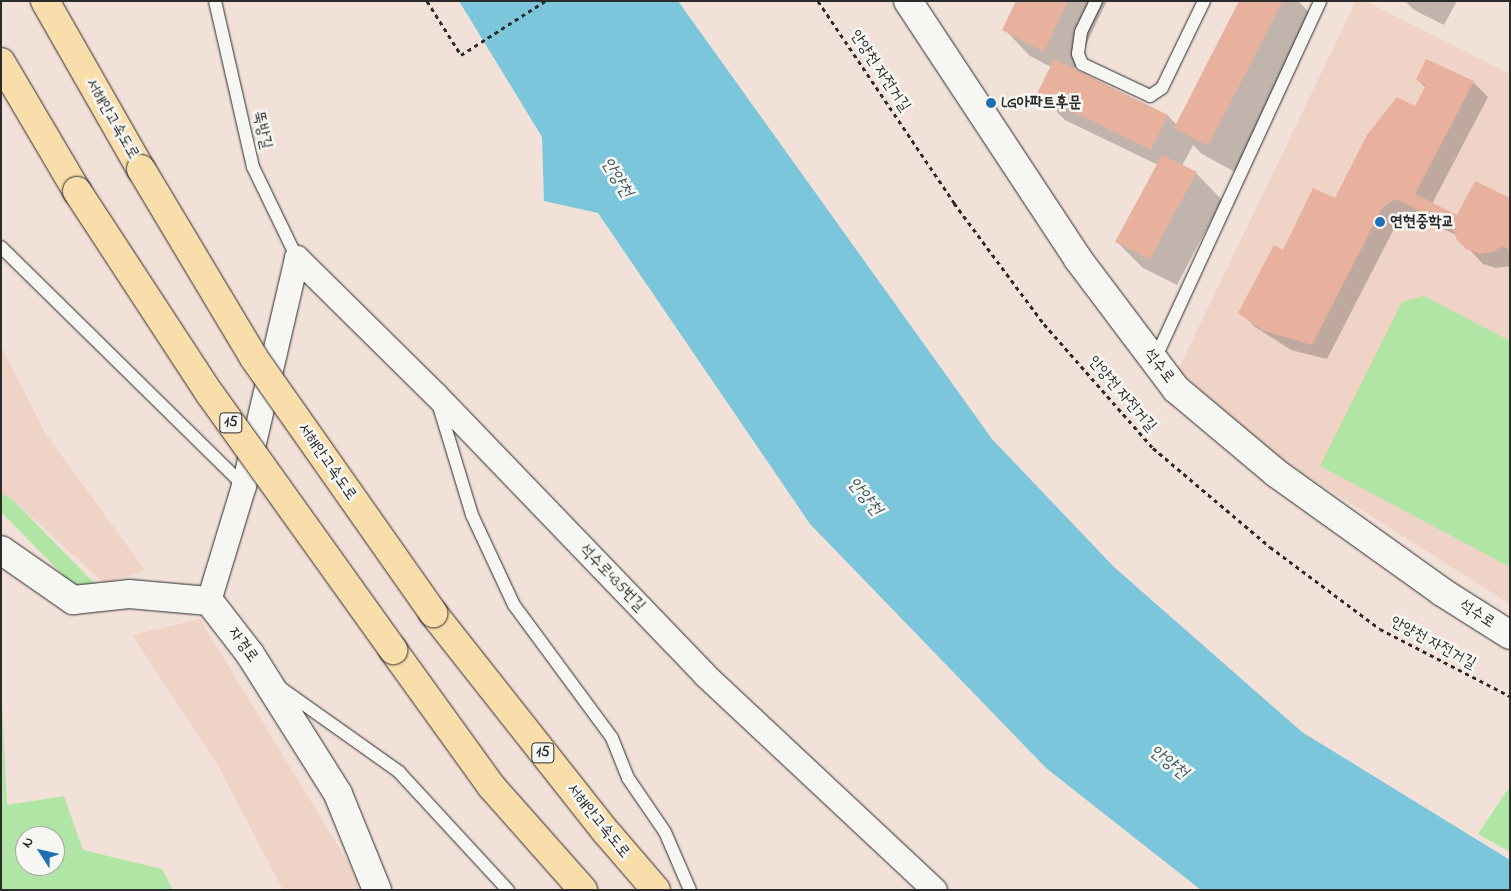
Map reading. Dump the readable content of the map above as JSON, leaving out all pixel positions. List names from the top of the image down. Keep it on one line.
{"streets":{"highway":["서해안고속도로","15"],"street":["석수로","석수로435번길","자경로"],"lane":["뚝방길"],"path":["안양천 자전거길"]},"crossings":[["뚝방길","석수로435번길"]],"water":["안양천"],"places":["LG아파트후문","연현중학교"],"north":"top left"}
